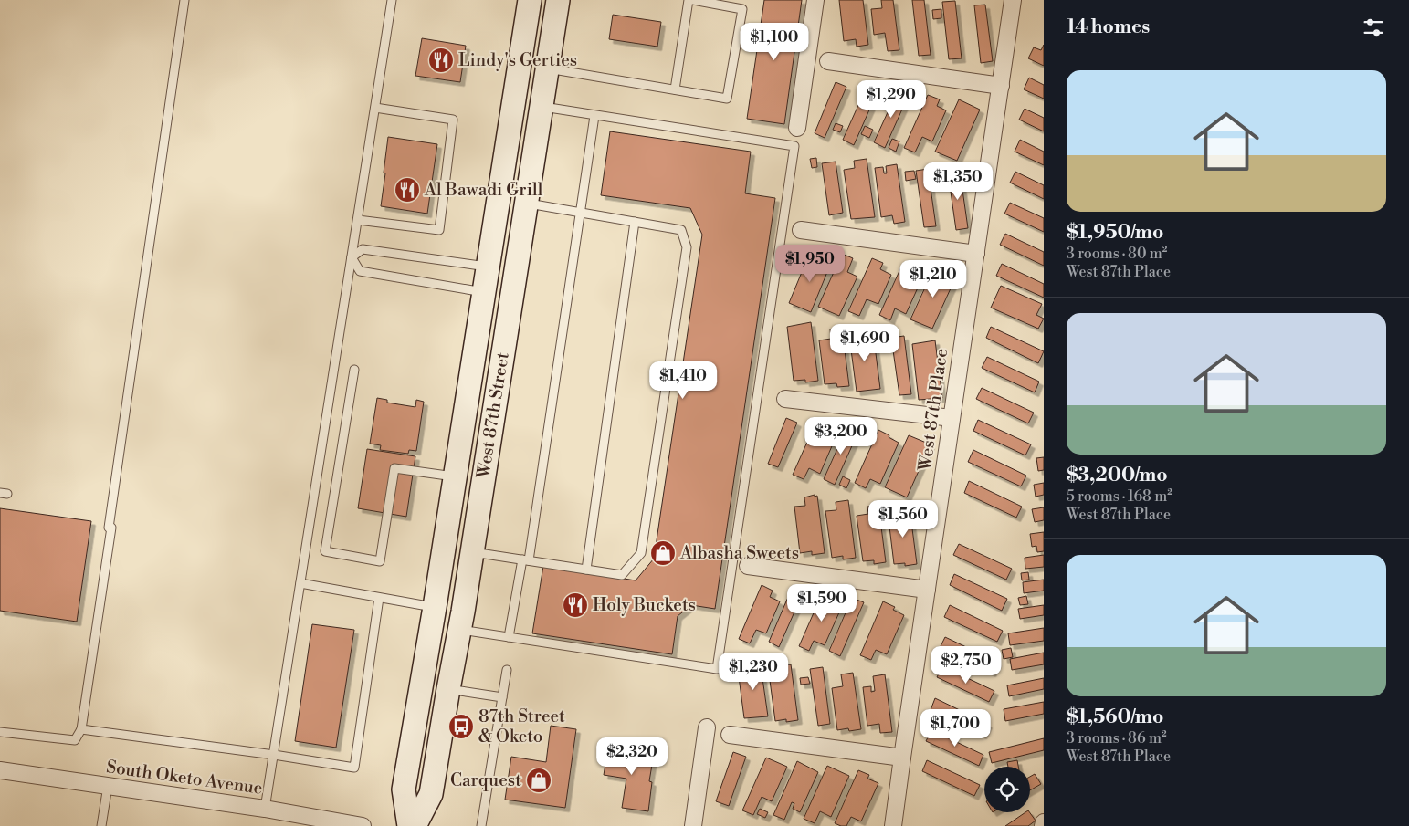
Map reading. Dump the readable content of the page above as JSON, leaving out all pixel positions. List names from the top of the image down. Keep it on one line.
{"streets":{"main road":["West 87th Street"],"street":["West 87th Place","South Oketo Avenue"]},"places":{"restaurant":["Lindy's Gerties","Al Bawadi Grill","Holy Buckets"],"shop":["Albasha Sweets","Carquest"],"bus stop":["87th Street & Oketo"]},"page":{"heading":"14 homes","price":["$1,100","$1,290","$1,350","$1,950","$1,210","$1,690","$1,410","$3,200","$1,560","$1,590","$2,750","$1,230","$1,700","$2,320"],"list":[{"name":"$1,950/mo","note":"3 rooms · 80 m² · West 87th Place"},{"name":"$3,200/mo","note":"5 rooms · 168 m² · West 87th Place"},{"name":"$1,560/mo","note":"3 rooms · 86 m² · West 87th Place"}]}}
